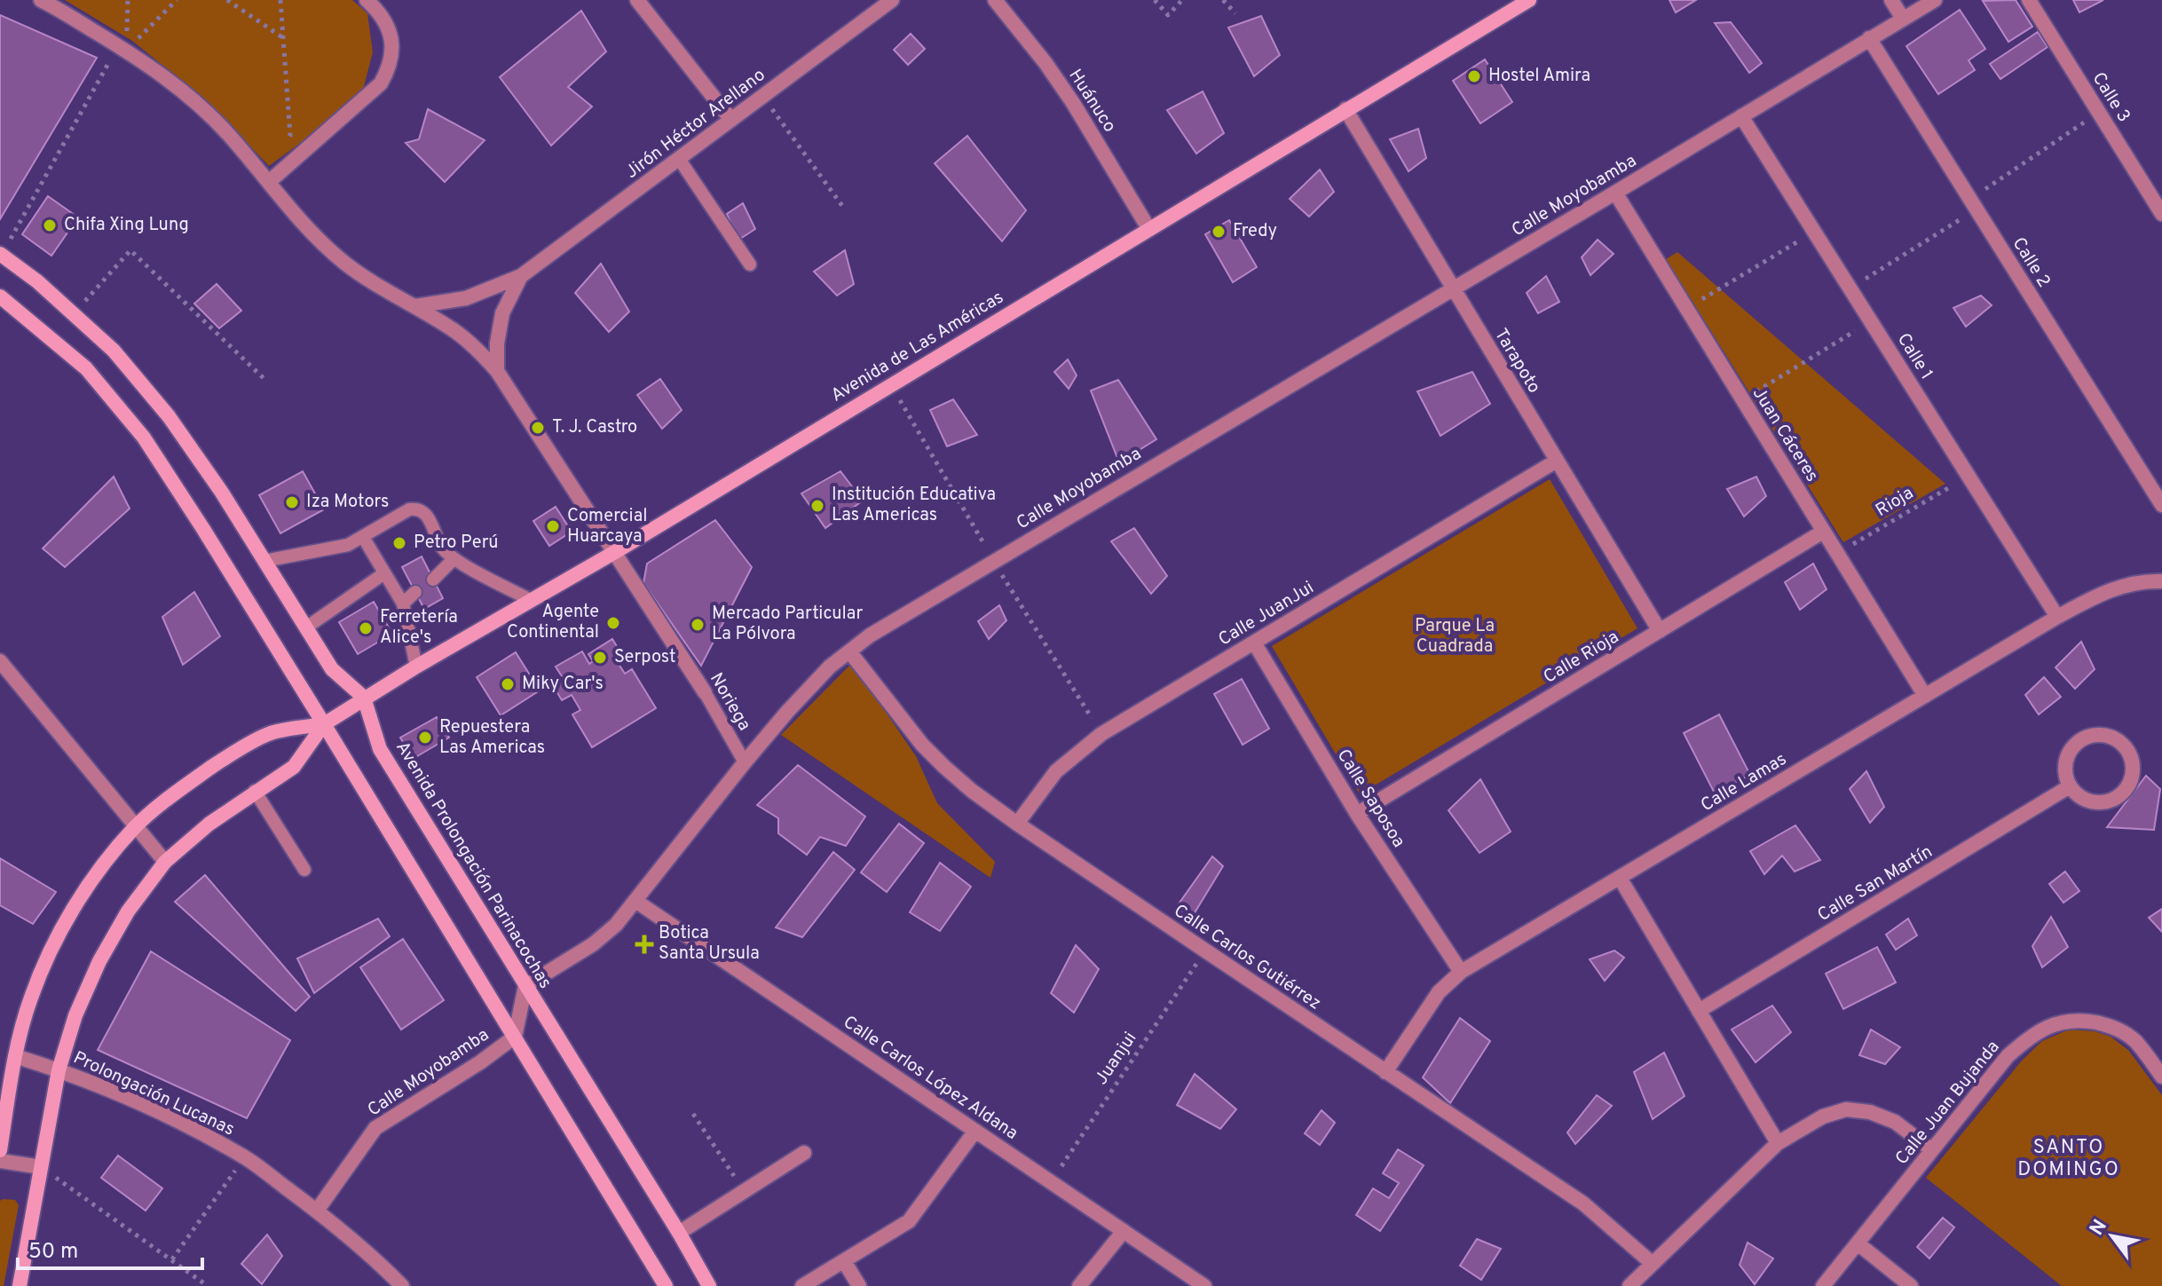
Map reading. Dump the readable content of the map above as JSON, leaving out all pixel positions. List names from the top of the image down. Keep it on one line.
{"streets":{"street":["Calle 3","Huánuco","Jirón Héctor Arellano","Calle Moyobamba","Calle 2","Avenida de Las Américas","Calle 1","Tarapoto","Juan Cáceres","Calle JuanJui","Calle Rioja","Noriega","Calle Lamas","Calle Saposoa","Avenida Prolongación Parinacochas","Calle San Martín","Calle Carlos Gutiérrez","Calle Carlos López Aldana","Prolongación Lucanas","Calle Juan Bujanda"],"path":["Rioja","Juanjui"]},"crossings":[["Huánuco","Avenida de Las Américas"],["Jirón Héctor Arellano","Noriega"],["Calle Moyobamba","Calle 2"],["Calle Moyobamba","Calle 1"],["Calle Moyobamba","Tarapoto"],["Calle Moyobamba","Juan Cáceres"],["Calle Moyobamba","Noriega"],["Calle Moyobamba","Avenida Prolongación Parinacochas"],["Calle Moyobamba","Calle Carlos Gutiérrez"],["Calle Moyobamba","Calle Carlos López Aldana"],["Calle Moyobamba","Prolongación Lucanas"],["Avenida de Las Américas","Tarapoto"],["Avenida de Las Américas","Noriega"],["Avenida de Las Américas","Avenida Prolongación Parinacochas"],["Avenida de Las Américas","Prolongación Lucanas"],["Calle 1","Rioja"],["Calle 1","Calle Lamas"],["Tarapoto","Calle JuanJui"],["Tarapoto","Calle Rioja"],["Juan Cáceres","Rioja"],["Juan Cáceres","Calle Rioja"],["Juan Cáceres","Calle Lamas"],["Calle JuanJui","Calle Saposoa"],["Calle JuanJui","Calle Carlos Gutiérrez"],["Calle Rioja","Calle Saposoa"],["Calle Lamas","Calle Saposoa"],["Calle Lamas","Calle Carlos Gutiérrez"],["Calle Carlos Gutiérrez","Juanjui"],["Juanjui","Calle Carlos López Aldana"]],"districts":["SANTO DOMINGO"],"parks":["Parque La Cuadrada"],"places":{"other":["Hostel Amira","Chifa Xing Lung","Fredy","T. J. Castro","Iza Motors","Institución Educativa Las Americas","Comercial Huarcaya","Petro Perú","Agente Continental","Mercado Particular La Pólvora","Ferretería Alice's","Serpost","Miky Car's","Repuestera Las Americas"],"health":["Botica Santa Ursula"]},"scale_bar":"50 m","north":"top left"}
